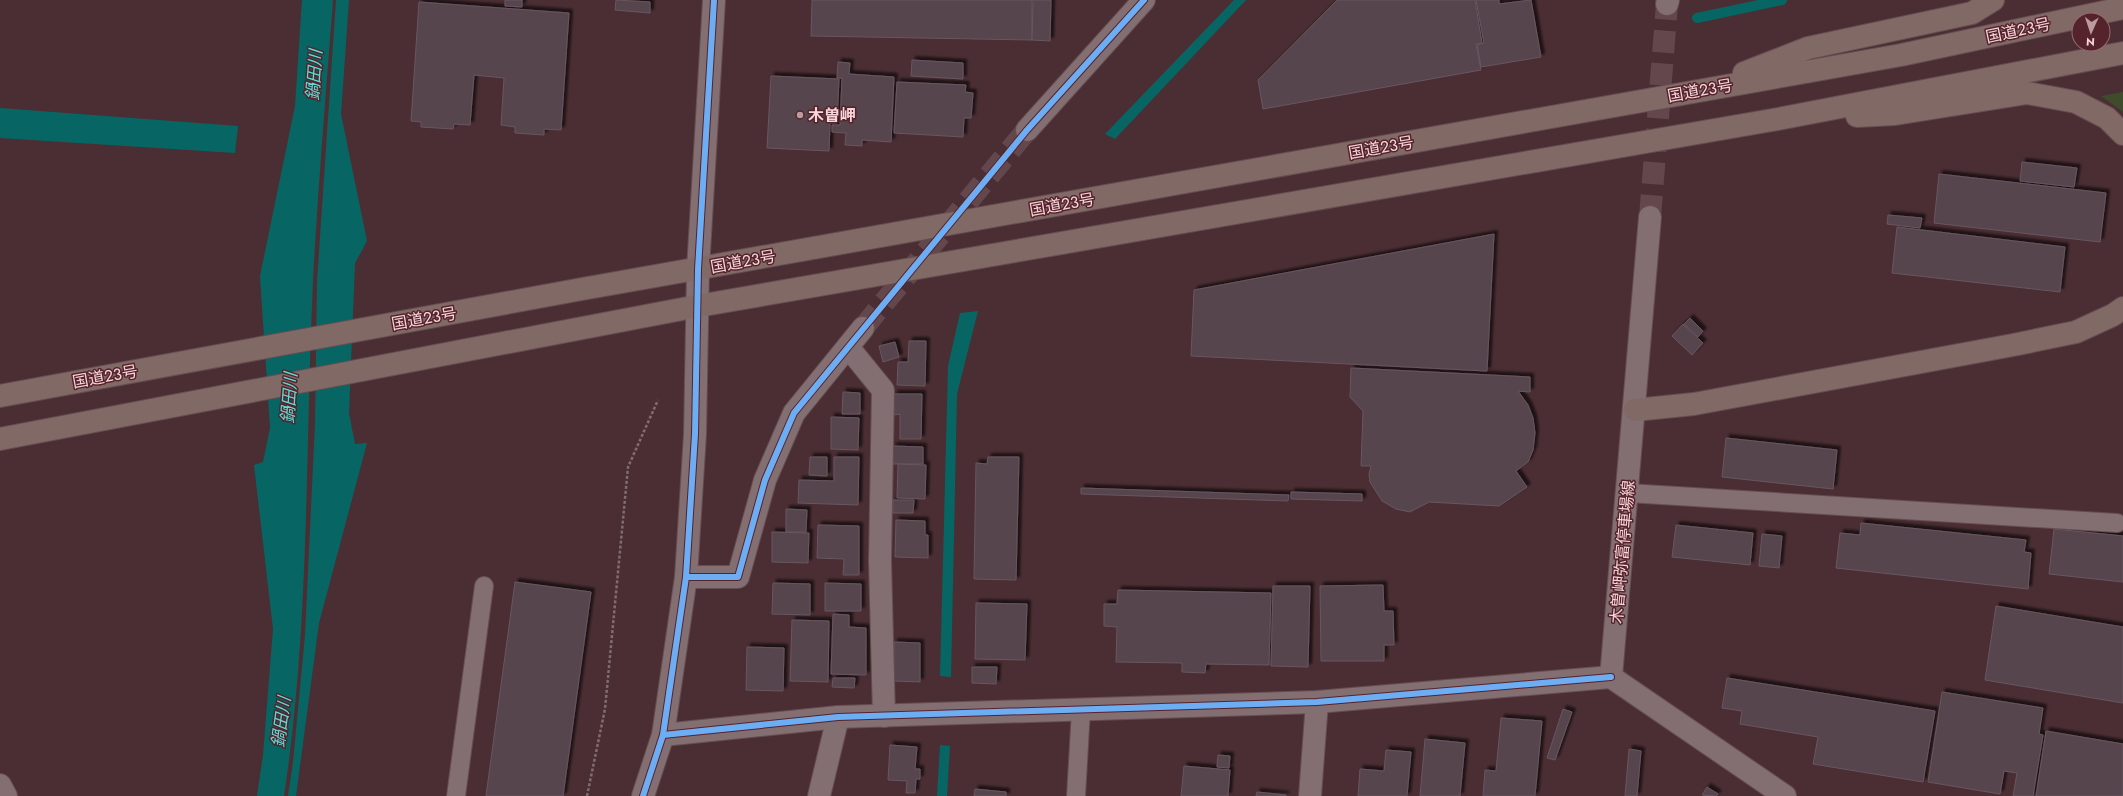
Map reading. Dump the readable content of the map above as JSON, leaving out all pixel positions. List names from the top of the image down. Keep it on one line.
{"streets":{"highway":["国道23号"],"street":["木曽岬弥富停車場線"]},"water":["鍋田川"],"places":["木曽岬"],"north":"bottom"}
